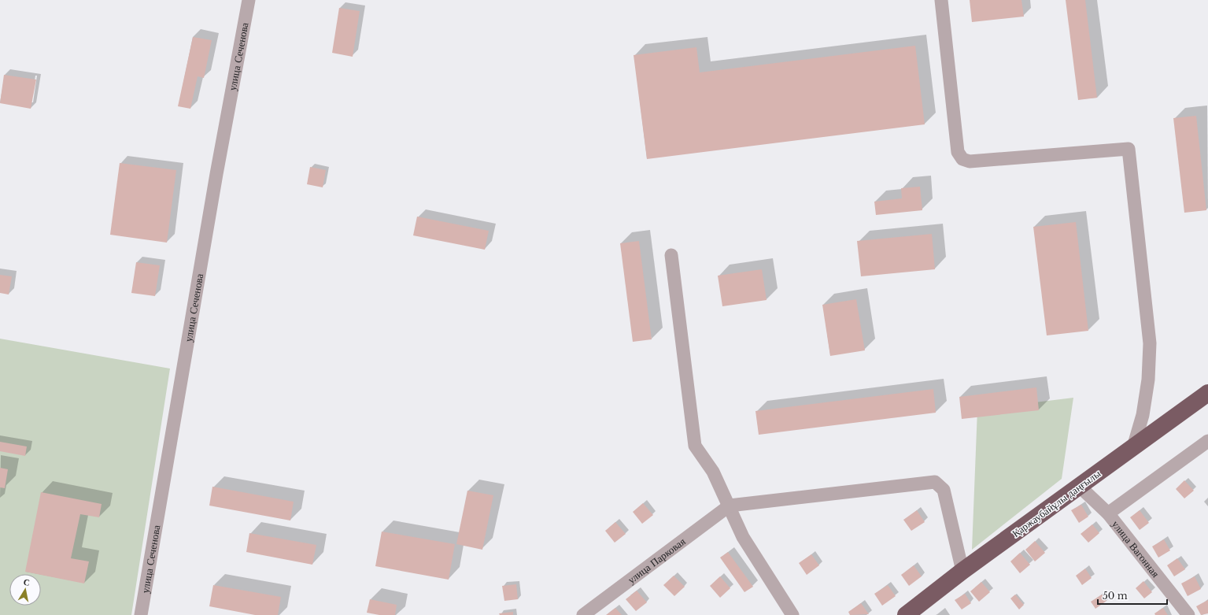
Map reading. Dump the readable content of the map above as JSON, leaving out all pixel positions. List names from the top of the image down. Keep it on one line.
{"streets":{"highway":["Қаржаубайұлы даңғылы"],"street":["улица Сеченова","улица Вагонная","улица Парковая"]},"crossings":[["Қаржаубайұлы даңғылы","улица Вагонная"]],"scale_bar":"50 m","north":"top"}
